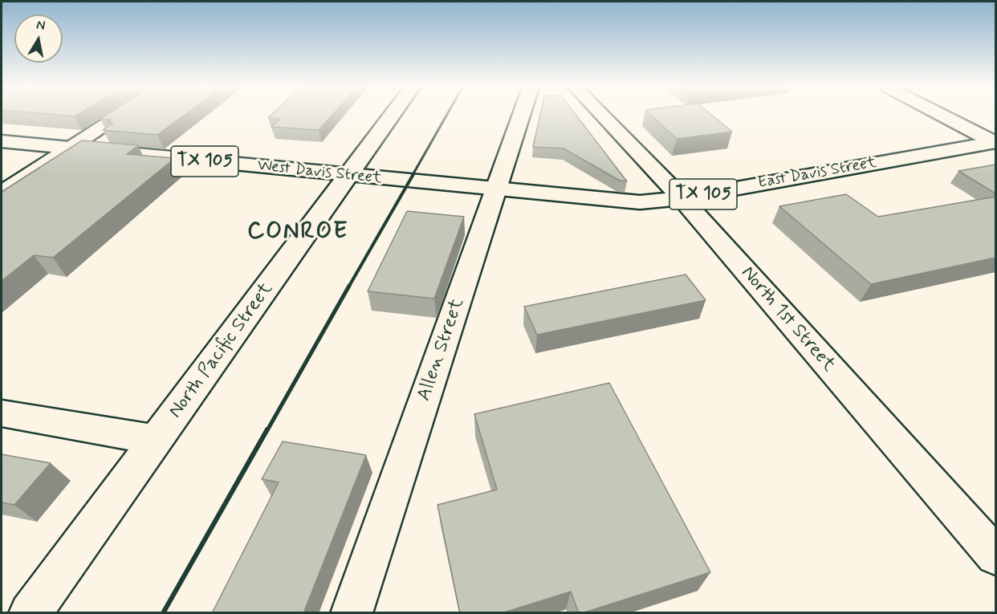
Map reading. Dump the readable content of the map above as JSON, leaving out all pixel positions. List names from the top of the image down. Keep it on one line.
{"streets":{"street":["TX 105","West Davis Street","East Davis Street","North 1st Street","Allen Street","North Pacific Street"]},"crossings":[["West Davis Street","East Davis Street"],["West Davis Street","North Pacific Street"],["East Davis Street","North 1st Street"],["East Davis Street","Allen Street"]],"districts":["CONROE"],"north":"top"}
